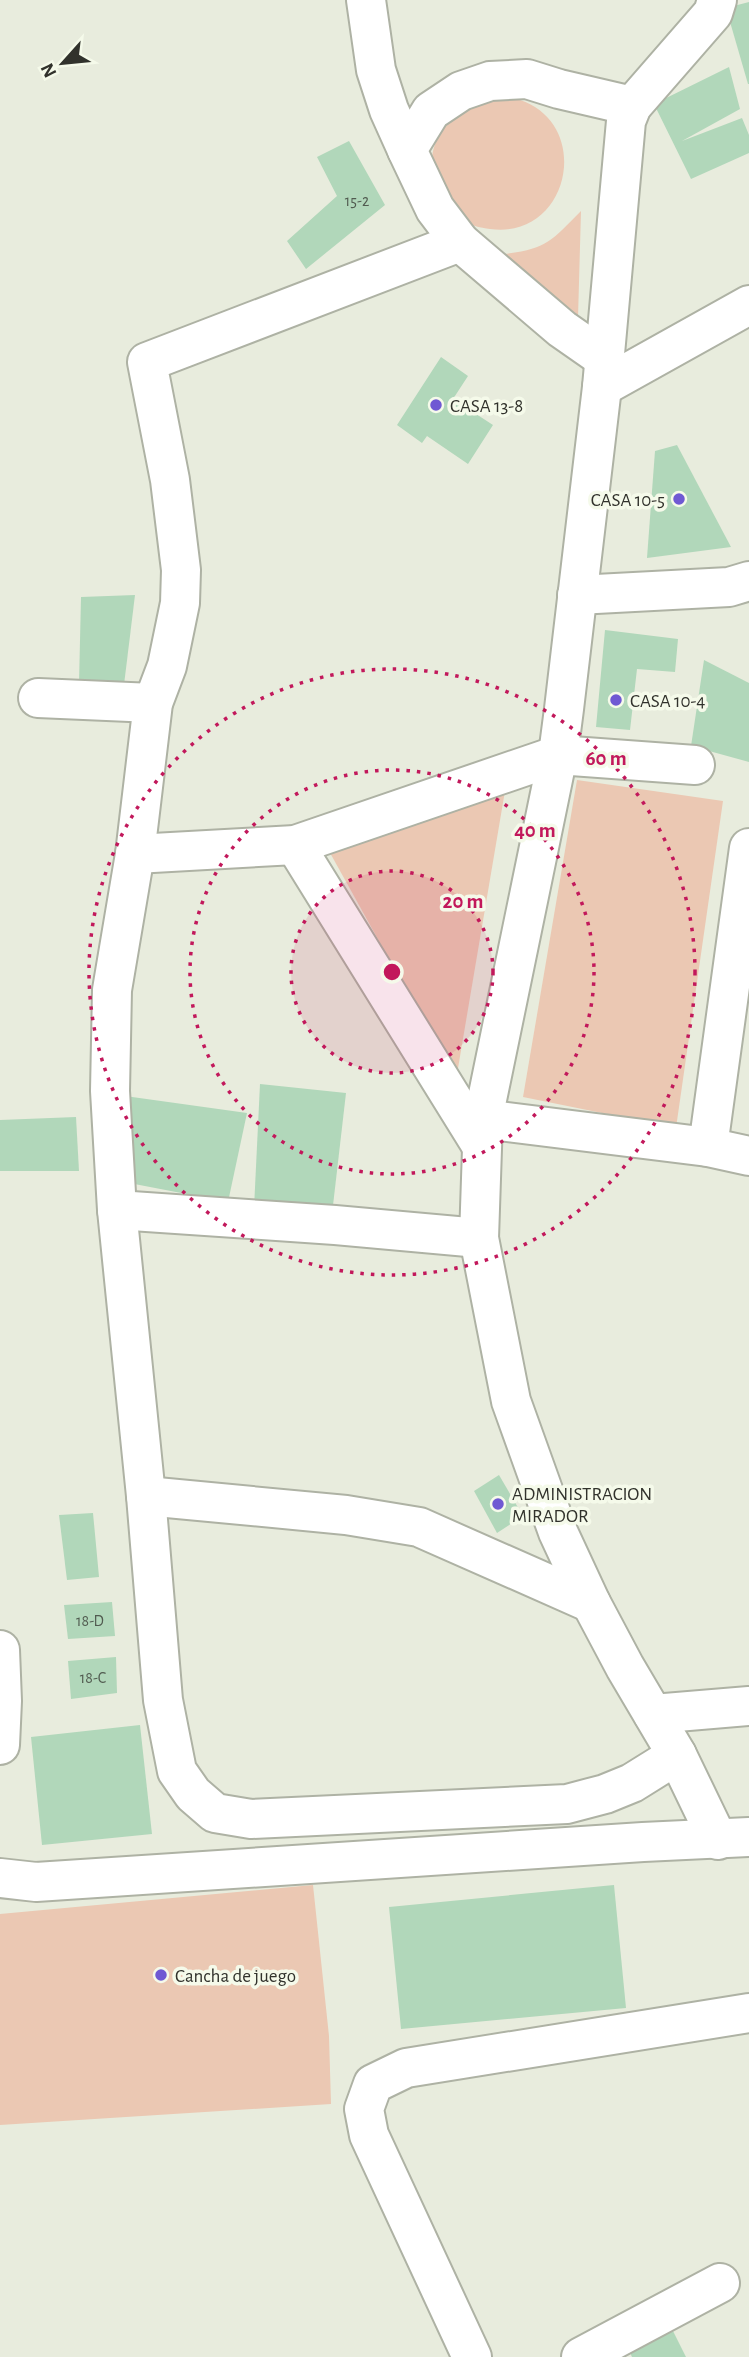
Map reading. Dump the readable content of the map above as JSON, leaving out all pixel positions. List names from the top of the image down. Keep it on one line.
{"places":["CASA 13-8","CASA 10-5","CASA 10-4","ADMINISTRACION MIRADOR","Cancha de juego"],"house_numbers":["15-2","18-D","18-C"],"north":"bottom left","rings":["60 m","40 m","20 m"]}
